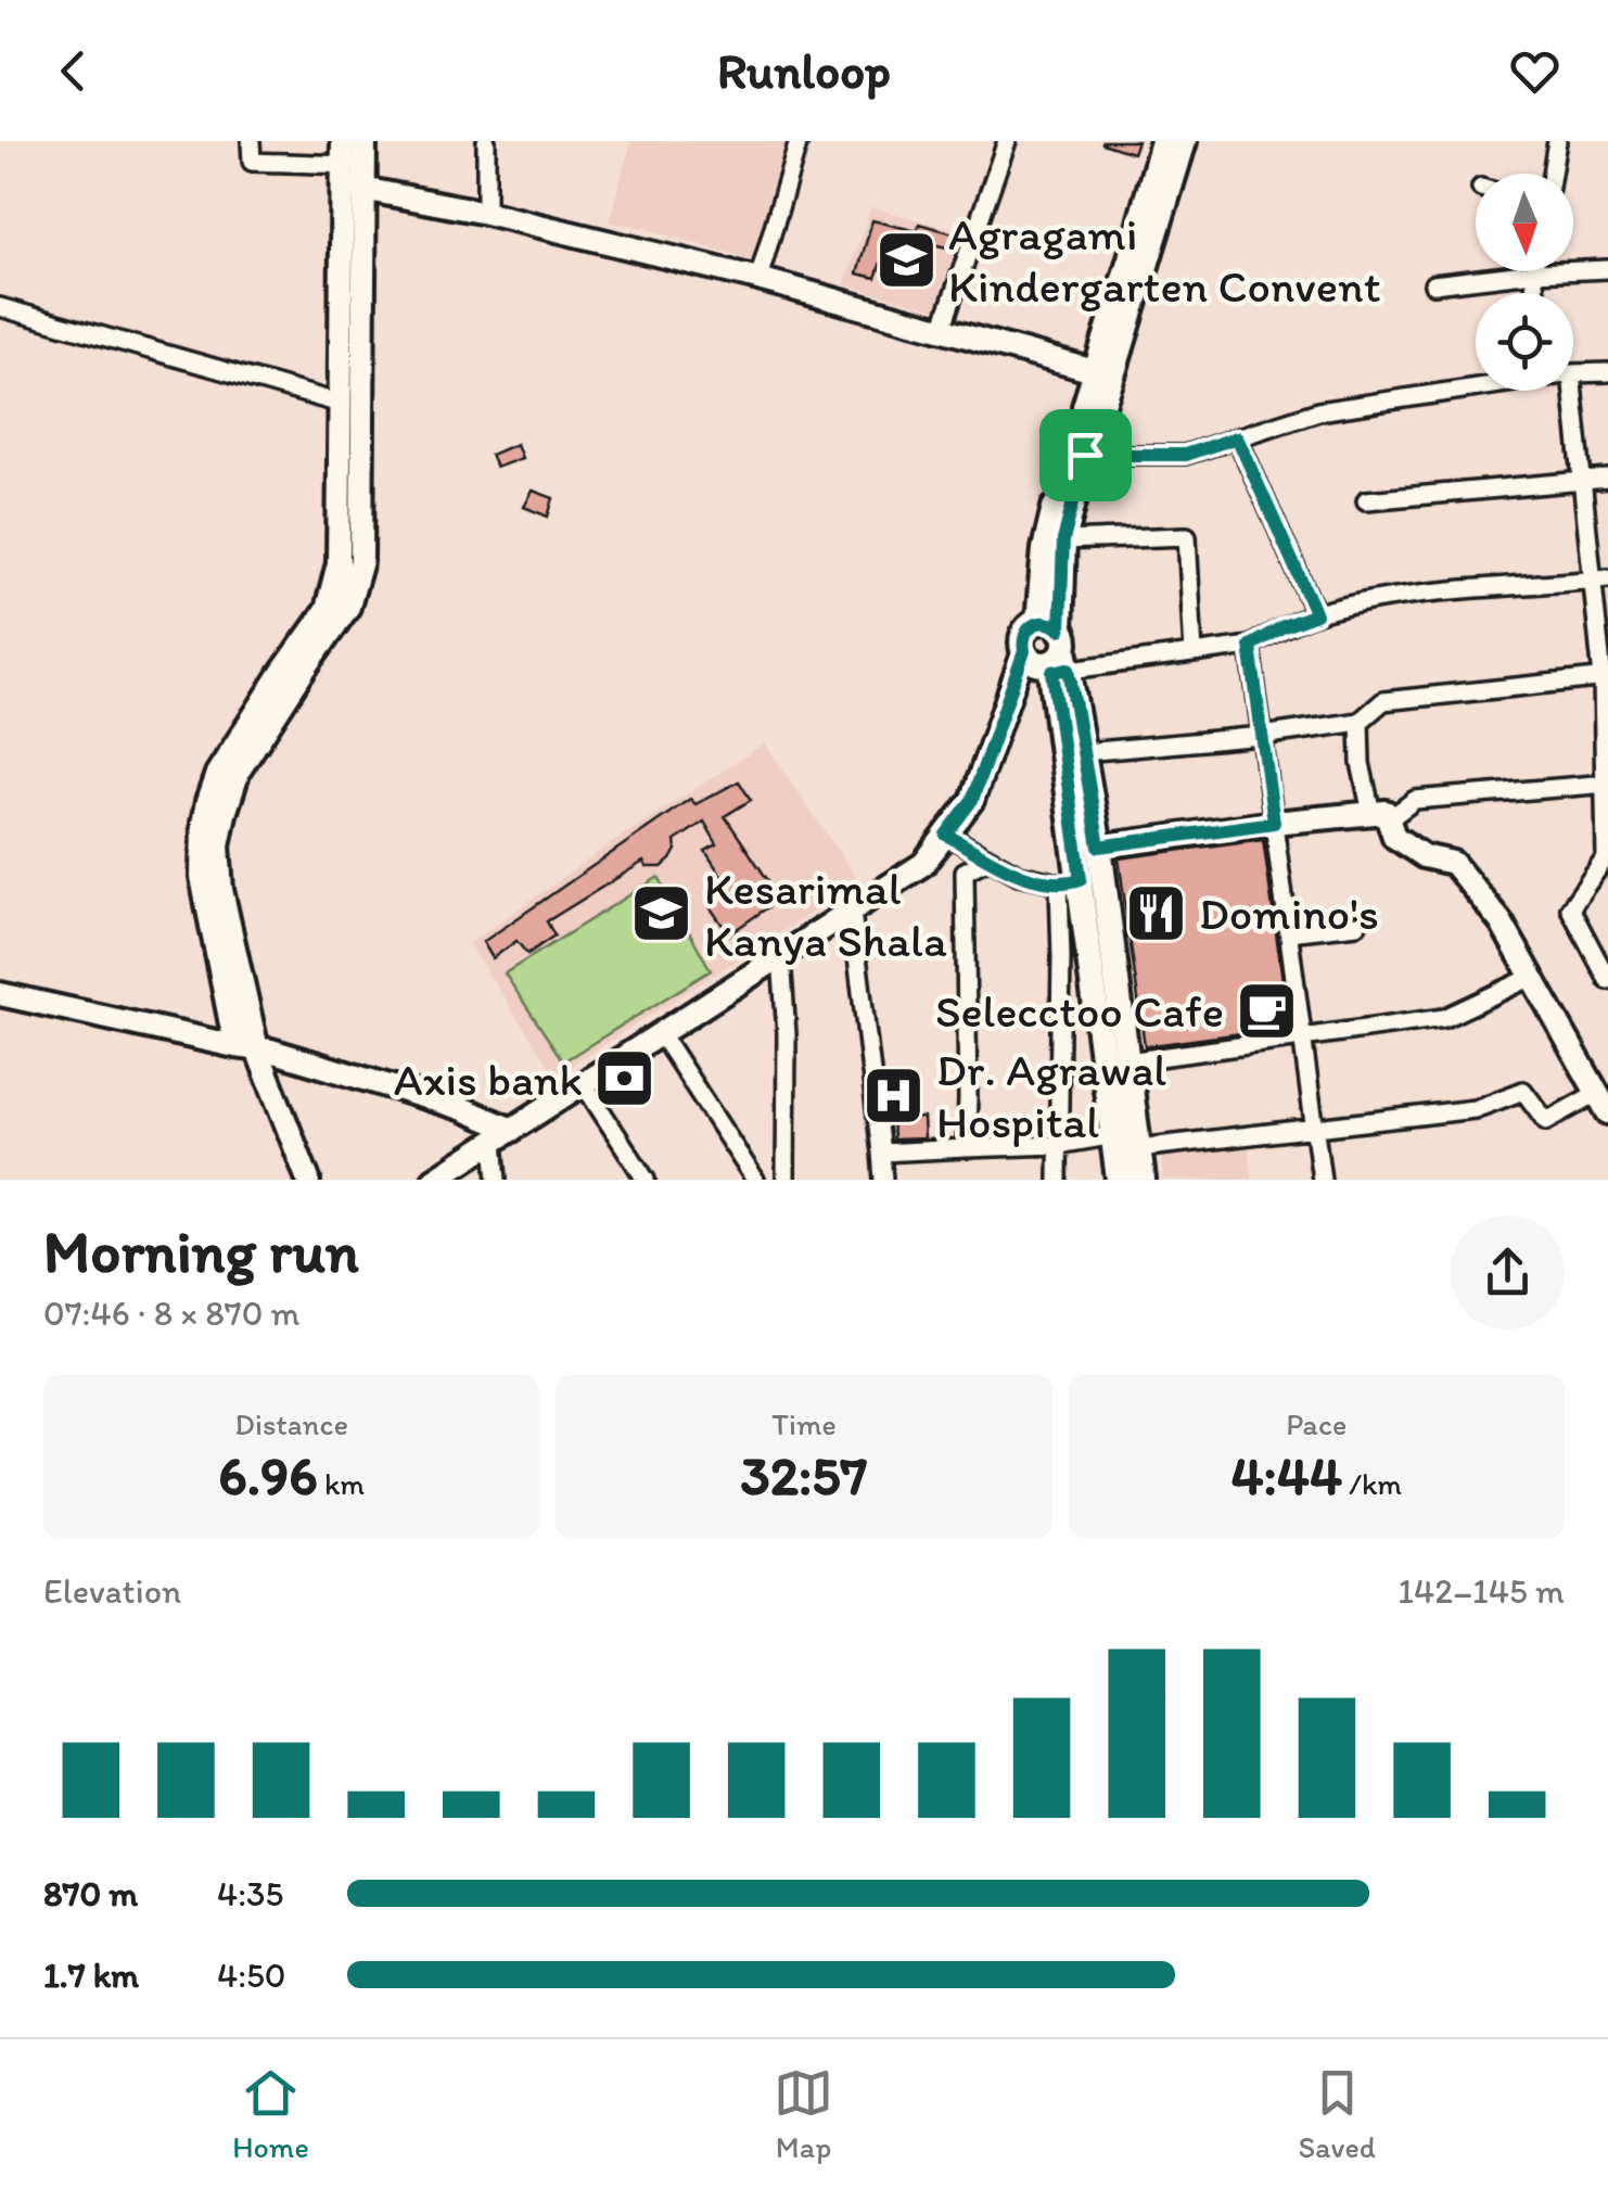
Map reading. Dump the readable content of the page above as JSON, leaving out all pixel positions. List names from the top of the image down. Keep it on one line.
{"places":{"school or university":["Agragami Kindergarten Convent","Kesarimal Kanya Shala"],"restaurant":["Domino's"],"cafe":["Selecctoo Cafe"],"bank":["Axis bank"],"hospital":["Dr. Agrawal Hospital"]},"north":"bottom","page":{"header":"Runloop","heading":["Morning run","07:46 · 8 × 870 m"],"stats":[["Distance","6.96 km"],["Time","32:57"],["Pace","4:44 /km"]],"chart":["Elevation","142–145 m"],"list":[{"name":"870 m","note":"4:35"},{"name":"1.7 km","note":"4:50"}],"tabs":["Home","Map","Saved"]}}
